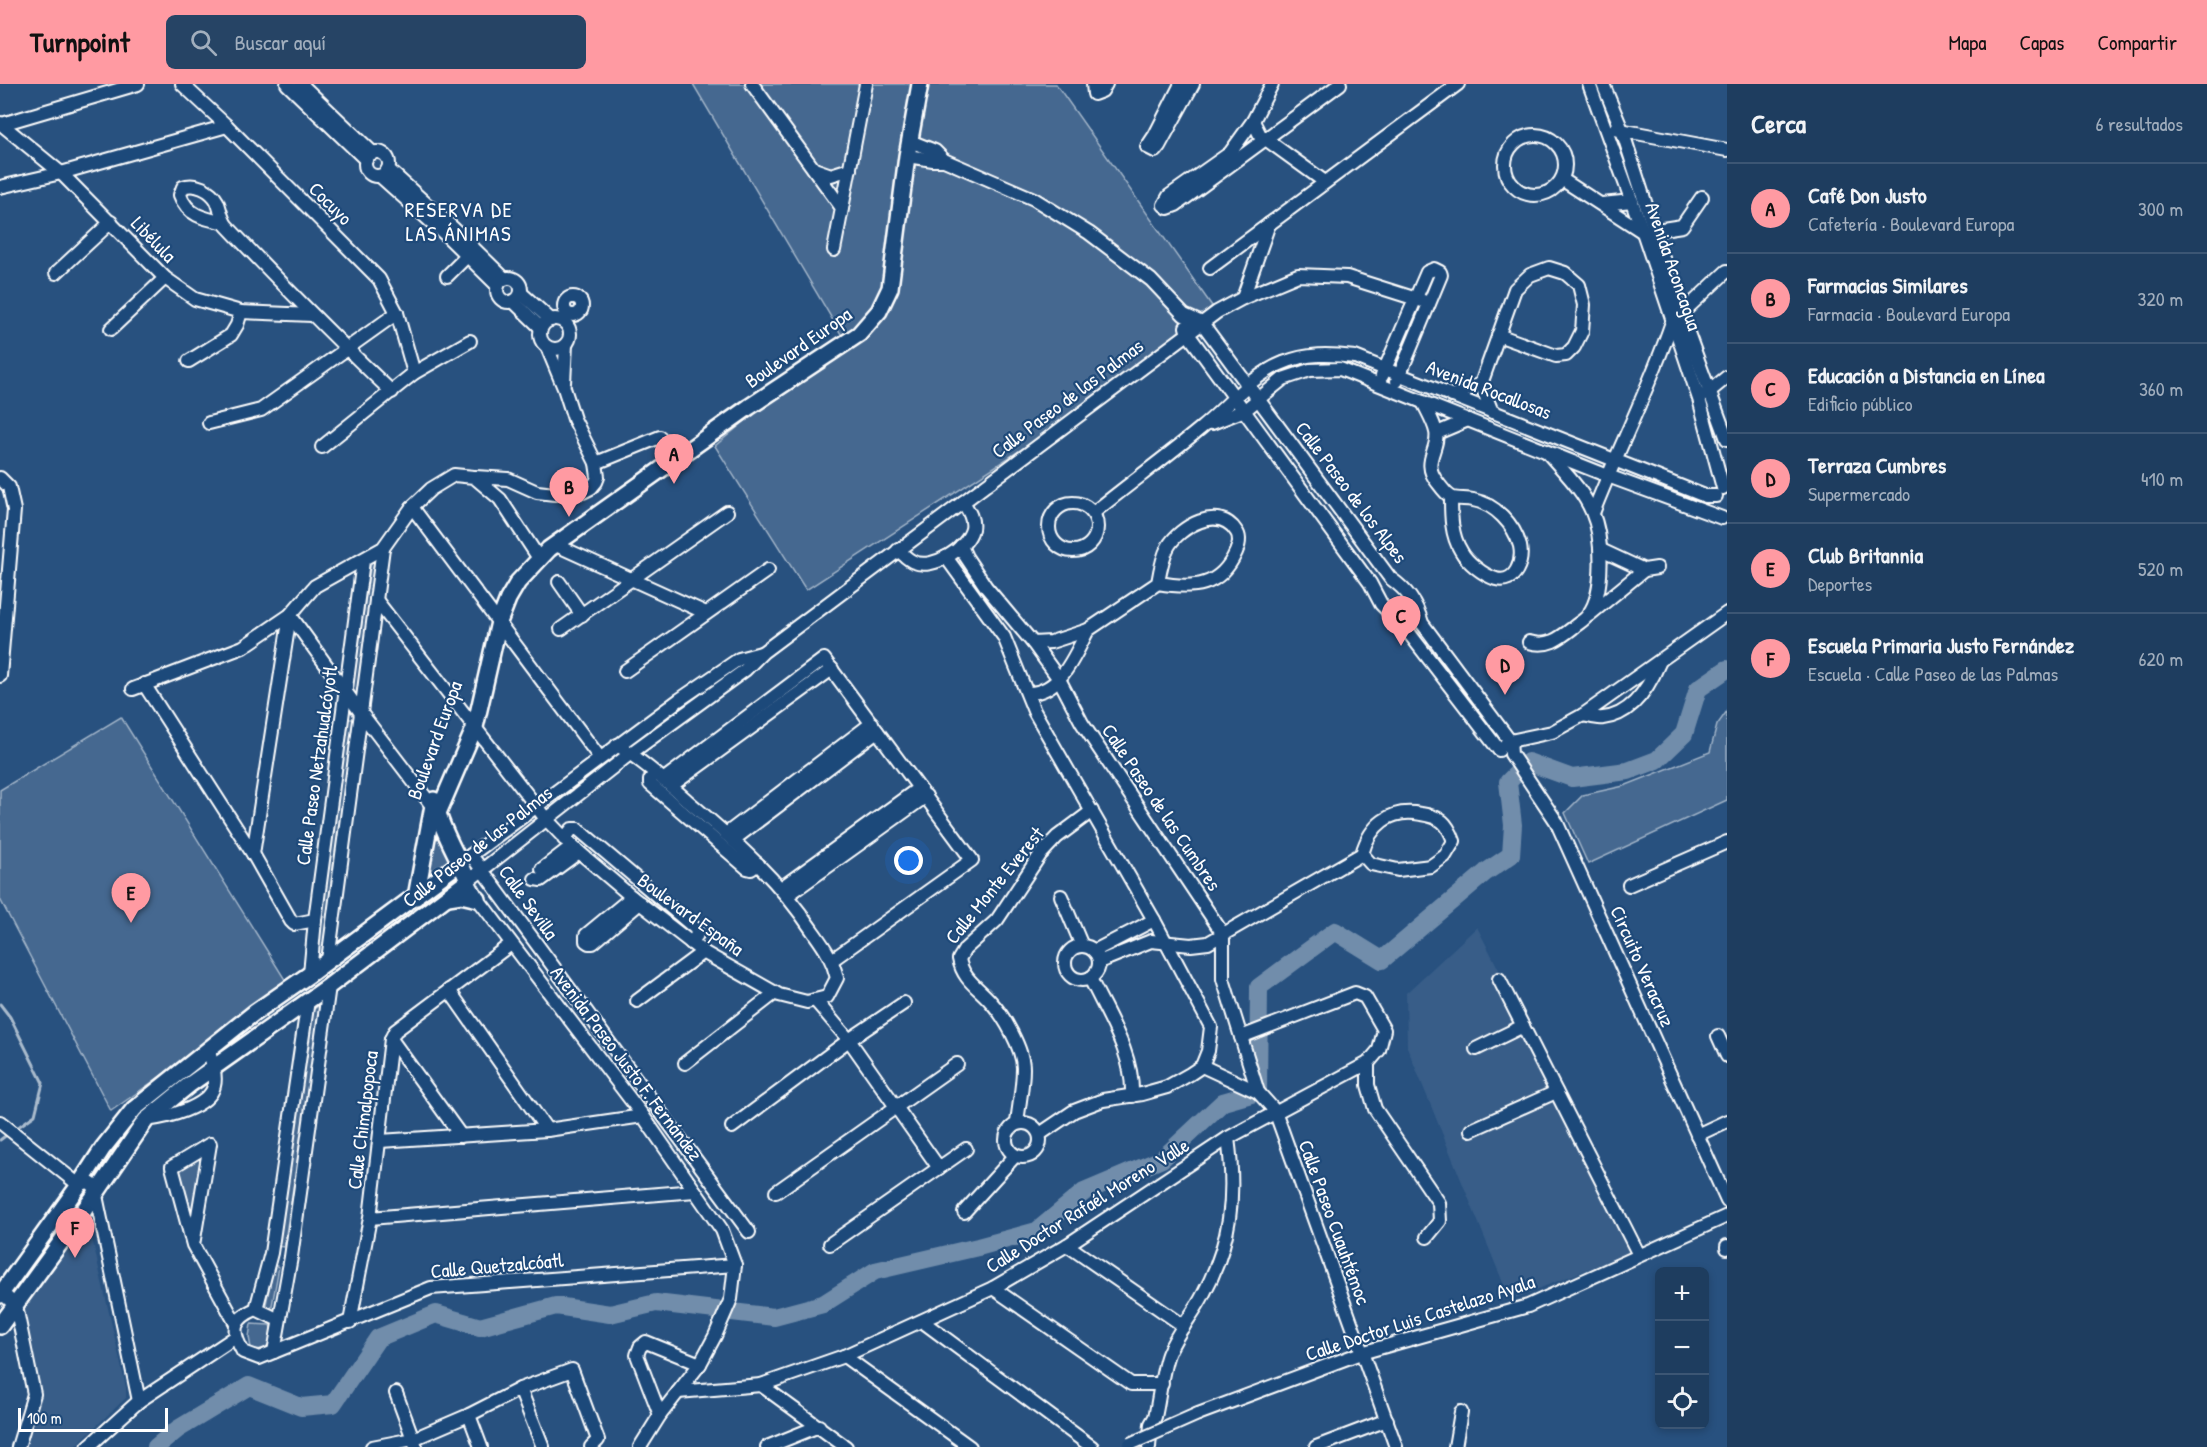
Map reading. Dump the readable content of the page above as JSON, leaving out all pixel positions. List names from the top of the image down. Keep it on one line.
{"streets":{"main road":["Boulevard Europa","Calle Paseo de las Palmas","Avenida Paseo Justo F. Fernández"],"street":["Cocuyo","Libélula","Avenida Aconcagua","Avenida Rocallosas","Calle Paseo de los Alpes","Calle Paseo Netzahualcóyotl","Calle Paseo de las Cumbres","Calle Monte Everest","Calle Sevilla","Boulevard España","Circuito Veracruz","Calle Chimalpopoca","Calle Doctor Rafaél Moreno Valle","Calle Paseo Cuauhtémoc","Calle Quetzalcóatl","Calle Doctor Luis Castelazo Ayala"]},"crossings":[["Avenida Aconcagua","Avenida Rocallosas"],["Boulevard Europa","Calle Paseo de las Palmas"],["Boulevard Europa","Calle Sevilla"],["Boulevard Europa","Boulevard España"],["Boulevard Europa","Avenida Paseo Justo F. Fernández"],["Avenida Rocallosas","Calle Paseo de los Alpes"],["Calle Paseo de las Palmas","Calle Paseo de los Alpes"],["Calle Paseo de las Palmas","Calle Paseo Netzahualcóyotl"],["Calle Paseo de las Palmas","Calle Sevilla"],["Calle Paseo de las Palmas","Boulevard España"],["Calle Paseo de las Palmas","Avenida Paseo Justo F. Fernández"],["Calle Paseo de los Alpes","Circuito Veracruz"],["Calle Paseo Netzahualcóyotl","Boulevard España"],["Calle Sevilla","Avenida Paseo Justo F. Fernández"],["Avenida Paseo Justo F. Fernández","Calle Chimalpopoca"],["Avenida Paseo Justo F. Fernández","Calle Doctor Rafaél Moreno Valle"],["Avenida Paseo Justo F. Fernández","Calle Quetzalcóatl"],["Calle Chimalpopoca","Calle Quetzalcóatl"],["Calle Doctor Rafaél Moreno Valle","Calle Paseo Cuauhtémoc"],["Calle Paseo Cuauhtémoc","Calle Doctor Luis Castelazo Ayala"]],"districts":["RESERVA DE LAS ÁNIMAS"],"scale_bar":"100 m","page":{"header":"Turnpoint","search":"Buscar aquí","nav":["Mapa","Capas","Compartir"],"heading":["Cerca","6 resultados"],"list":[{"mark":"A","name":"Café Don Justo","note":"Cafetería · Boulevard Europa","value":"300 m"},{"mark":"B","name":"Farmacias Similares","note":"Farmacia · Boulevard Europa","value":"320 m"},{"mark":"C","name":"Educación a Distancia en Línea","note":"Edificio público","value":"360 m"},{"mark":"D","name":"Terraza Cumbres","note":"Supermercado","value":"410 m"},{"mark":"E","name":"Club Britannia","note":"Deportes","value":"520 m"},{"mark":"F","name":"Escuela Primaria Justo Fernández","note":"Escuela · Calle Paseo de las Palmas","value":"620 m"}],"pins":["A","B","C","D","E","F"],"map_buttons":["+","−"],"scale":"100 m"}}
